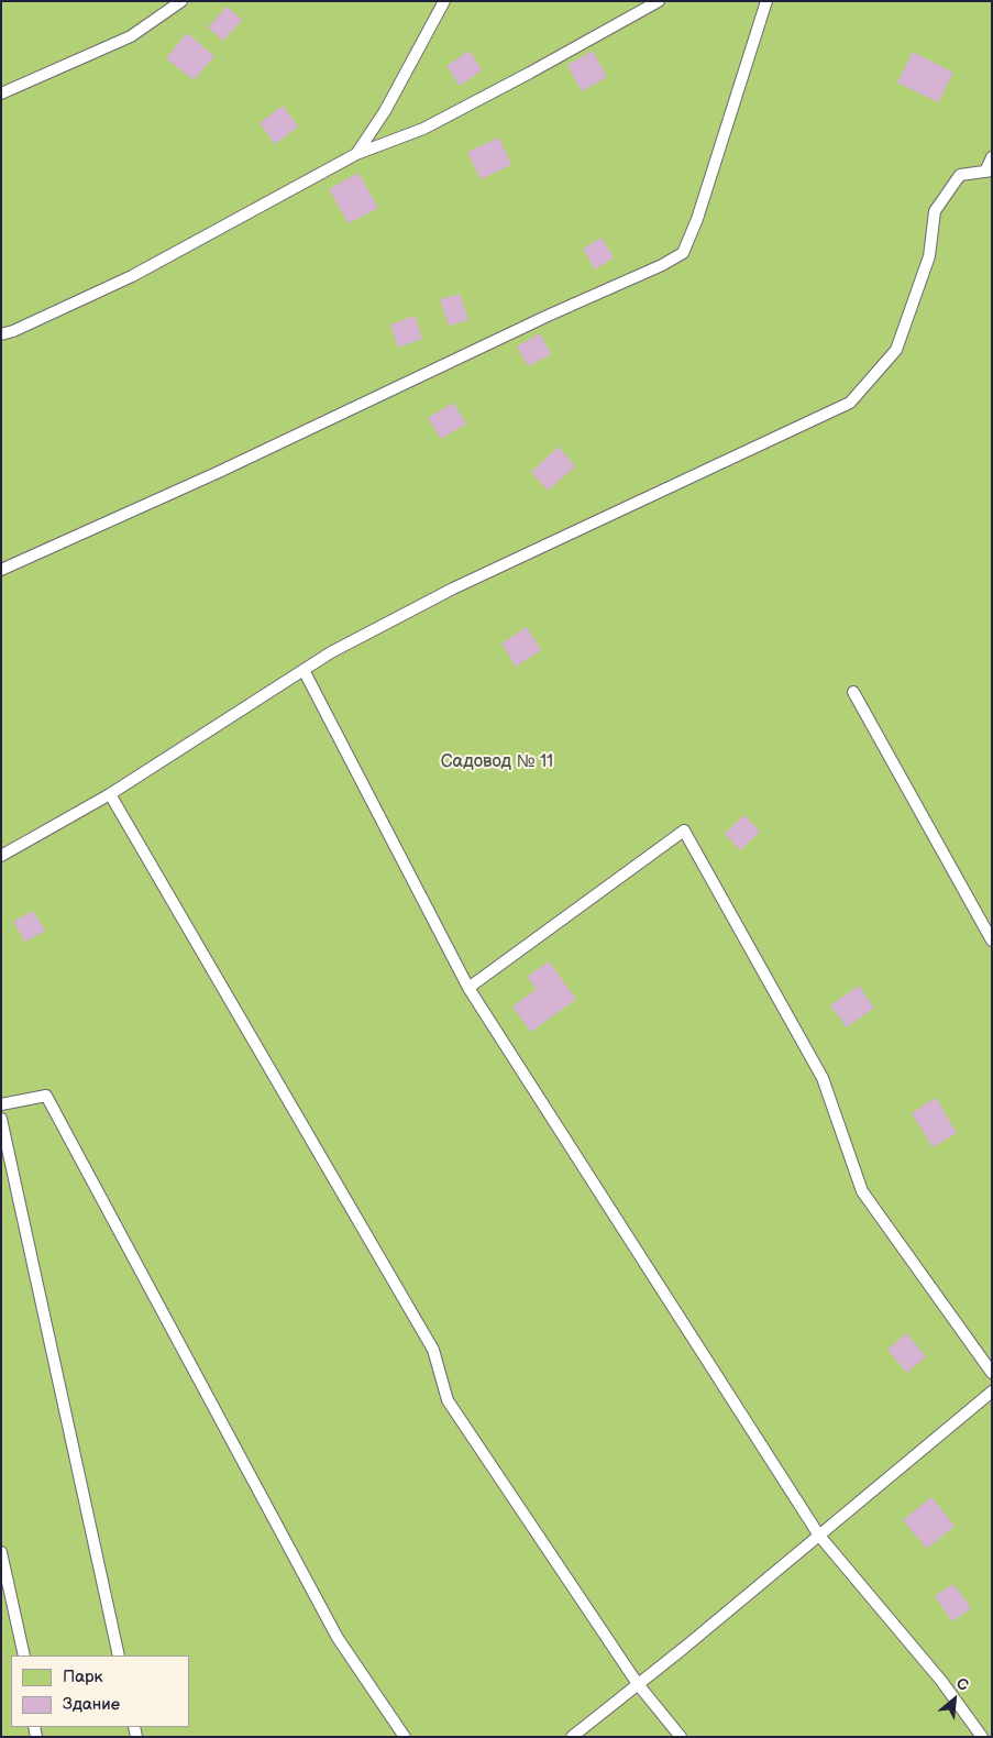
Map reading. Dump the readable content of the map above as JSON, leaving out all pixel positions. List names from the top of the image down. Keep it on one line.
{"parks":["Садовод № 11"],"legend":["Парк","Здание"],"north":"top right"}
